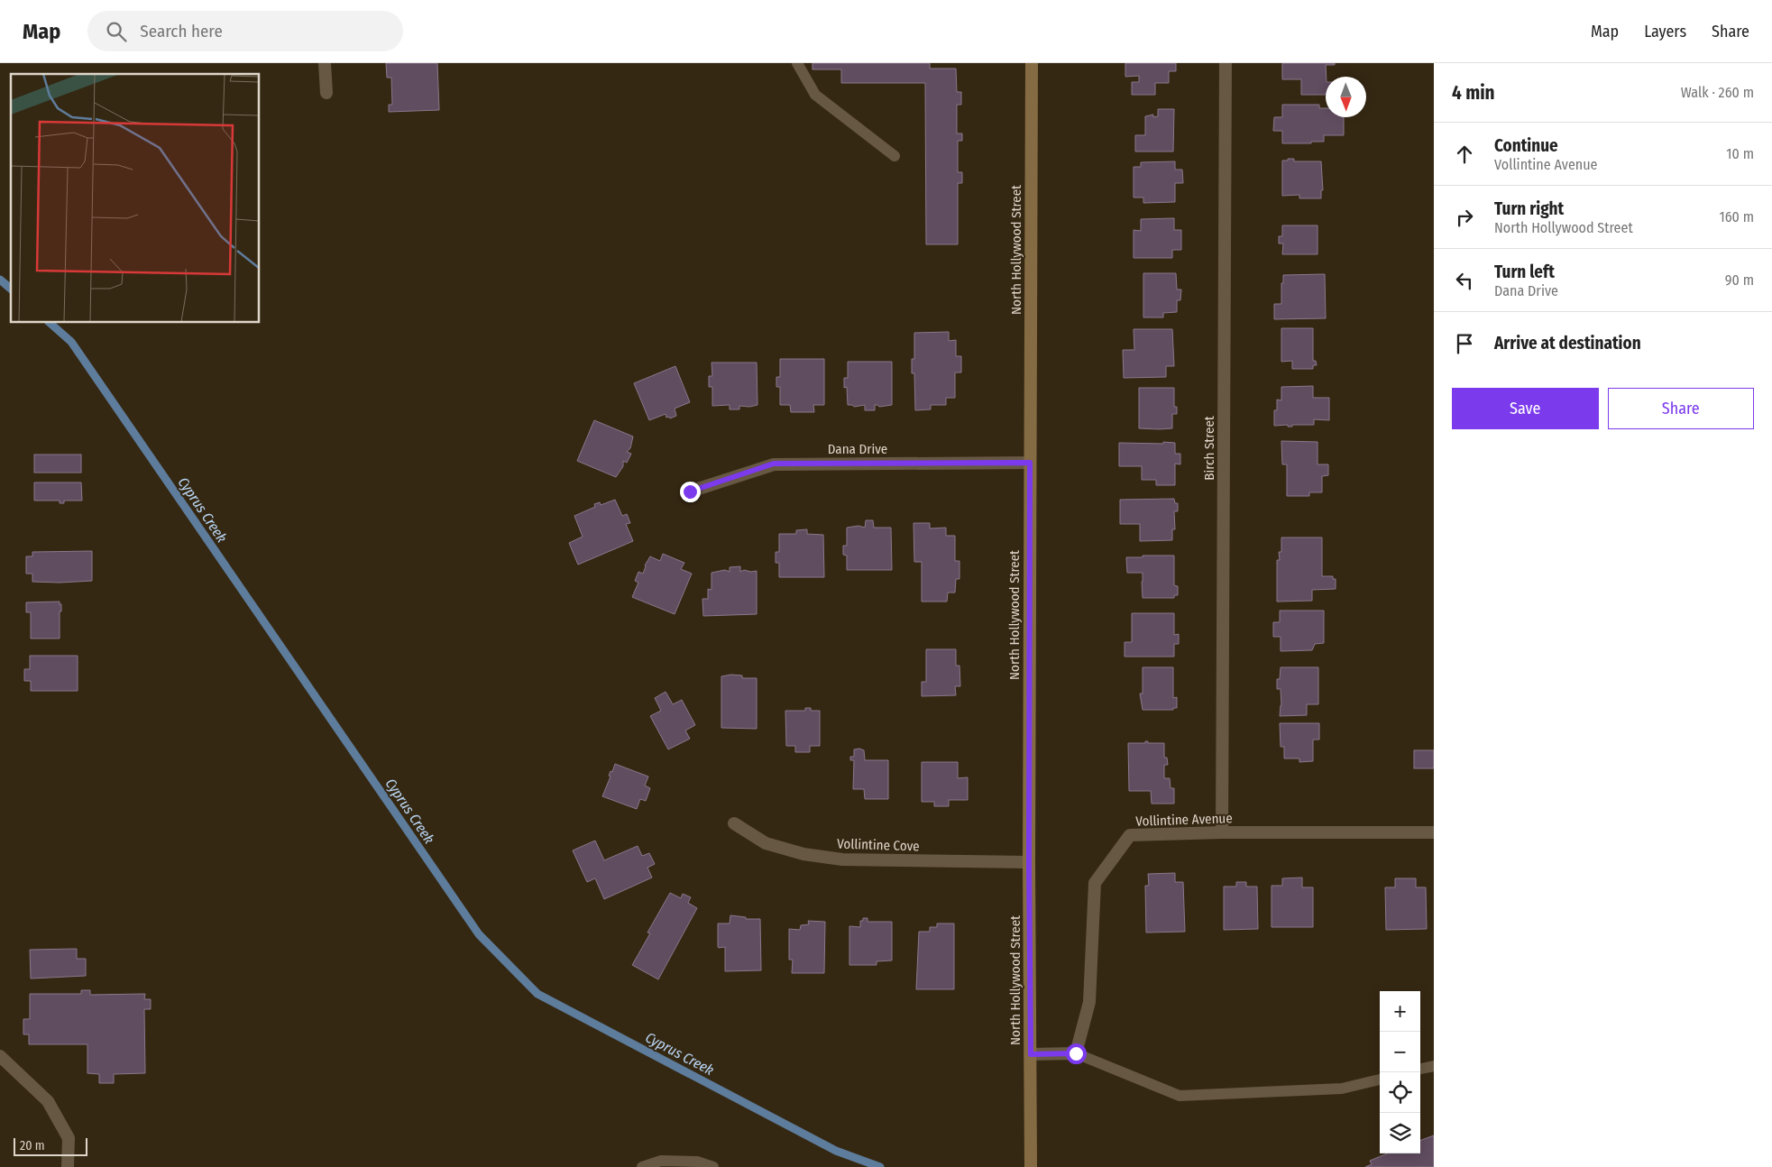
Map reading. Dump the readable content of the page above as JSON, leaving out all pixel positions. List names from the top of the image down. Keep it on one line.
{"streets":{"main road":["North Hollywood Street"],"street":["Birch Street","Dana Drive","Vollintine Avenue","Vollintine Cove"]},"crossings":[["North Hollywood Street","Dana Drive"],["North Hollywood Street","Vollintine Cove"],["Birch Street","Vollintine Avenue"]],"water":["Cyprus Creek"],"scale_bar":"20 m","north":"bottom","page":{"header":"Map","search":"Search here","nav":["Map","Layers","Share"],"heading":["4 min","Walk · 260 m"],"list":[["Continue","Vollintine Avenue","10 m"],["Turn right","North Hollywood Street","160 m"],["Turn left","Dana Drive","90 m"],"Arrive at destination"],"buttons":["Save","Share"],"map_buttons":["+","−"],"scale":"20 m"}}
